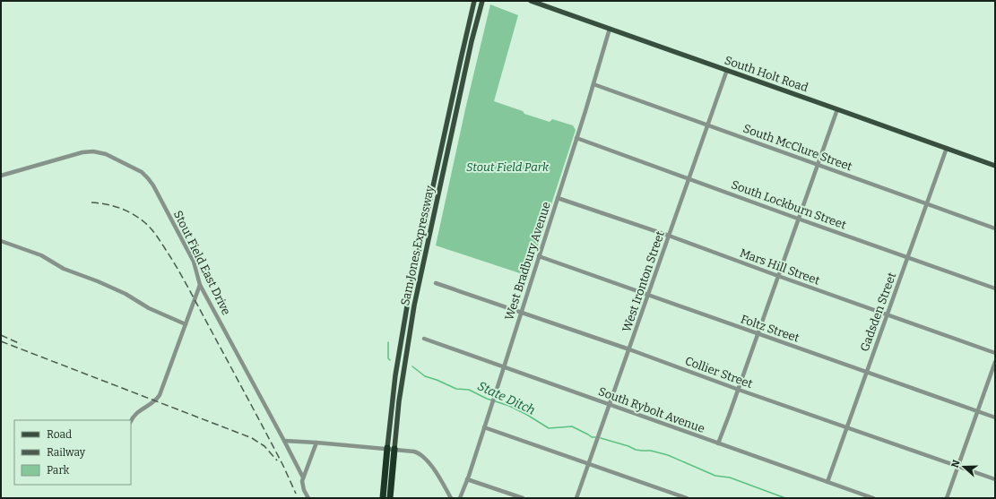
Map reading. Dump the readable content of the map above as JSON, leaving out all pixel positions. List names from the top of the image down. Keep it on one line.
{"streets":{"highway":["Sam Jones Expressway"],"main road":["South Holt Road"],"street":["South McClure Street","South Lockburn Street","West Bradbury Avenue","Stout Field East Drive","Mars Hill Street","West Ironton Street","Gadsden Street","Foltz Street","Collier Street","South Rybolt Avenue"]},"crossings":[["South Holt Road","West Bradbury Avenue"],["South Holt Road","West Ironton Street"],["South Holt Road","Gadsden Street"],["South McClure Street","West Bradbury Avenue"],["South McClure Street","West Ironton Street"],["South McClure Street","Gadsden Street"],["South Lockburn Street","West Bradbury Avenue"],["South Lockburn Street","West Ironton Street"],["South Lockburn Street","Gadsden Street"],["West Bradbury Avenue","Mars Hill Street"],["West Bradbury Avenue","Foltz Street"],["West Bradbury Avenue","Collier Street"],["West Bradbury Avenue","South Rybolt Avenue"],["Mars Hill Street","West Ironton Street"],["Mars Hill Street","Gadsden Street"],["West Ironton Street","Foltz Street"],["West Ironton Street","Collier Street"],["West Ironton Street","South Rybolt Avenue"],["Gadsden Street","Foltz Street"],["Gadsden Street","Collier Street"],["Gadsden Street","South Rybolt Avenue"]],"water":["State Ditch"],"parks":["Stout Field Park"],"legend":["Road","Railway","Park"],"north":"left"}
